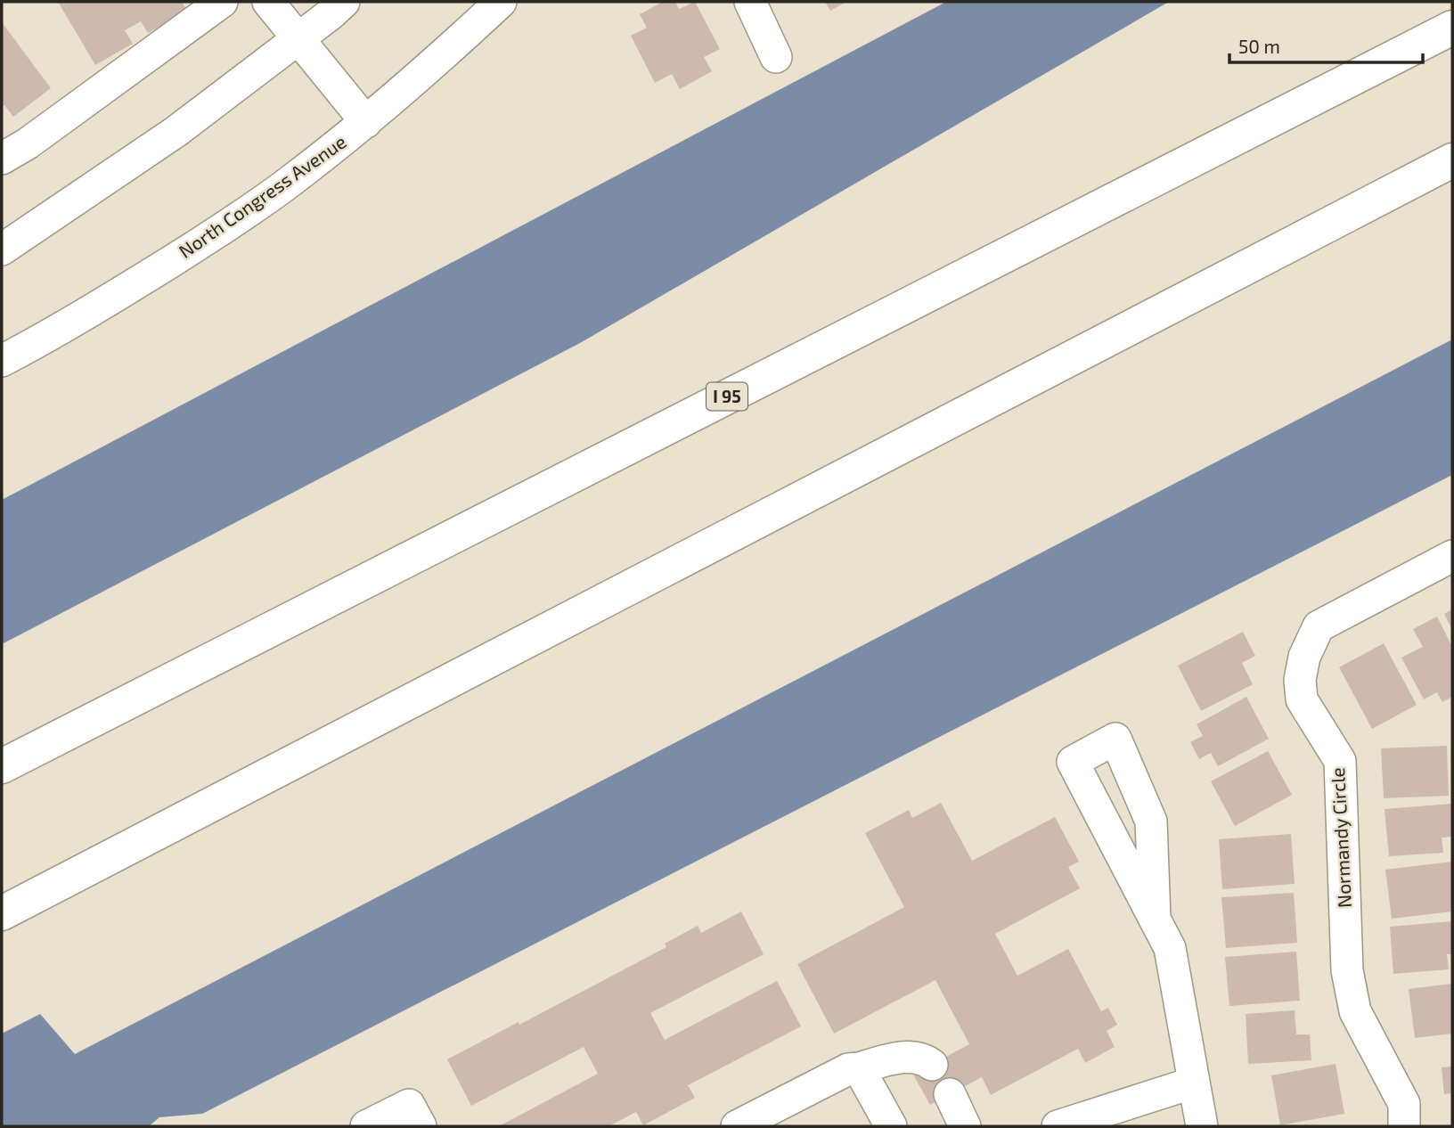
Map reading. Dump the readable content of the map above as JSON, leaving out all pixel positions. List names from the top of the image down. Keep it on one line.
{"streets":{"highway":["I 95"],"street":["North Congress Avenue","Normandy Circle"]},"scale_bar":"50 m"}
